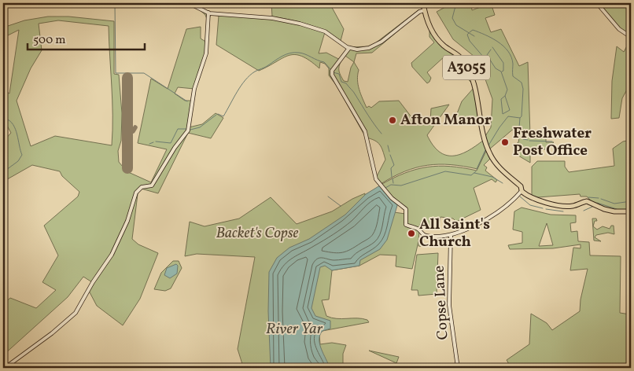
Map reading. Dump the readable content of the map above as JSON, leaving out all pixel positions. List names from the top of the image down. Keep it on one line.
{"streets":{"main road":["A3055"],"street":["Copse Lane"]},"water":["River Yar"],"parks":["Backet's Copse"],"places":["Afton Manor","Freshwater Post Office","All Saint's Church"],"scale_bar":"500 m"}
